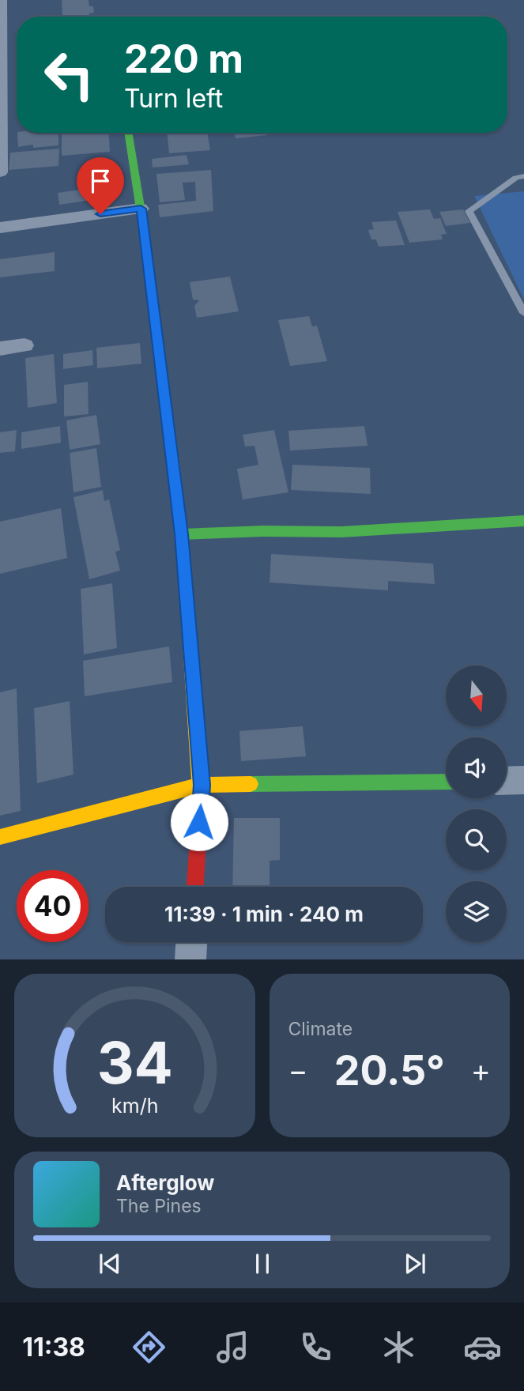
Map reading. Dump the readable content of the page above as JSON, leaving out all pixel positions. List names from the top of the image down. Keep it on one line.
{"north":"bottom","page":{"turn":["220 m","Turn left"],"limit":"40","trip":"11:39 · 1 min · 240 m","tile":"Climate","heat":["−","20.5°","+"],"song":["Afterglow","The Pines"],"tabs":"11:38","gauge":["34","km/h"]}}
